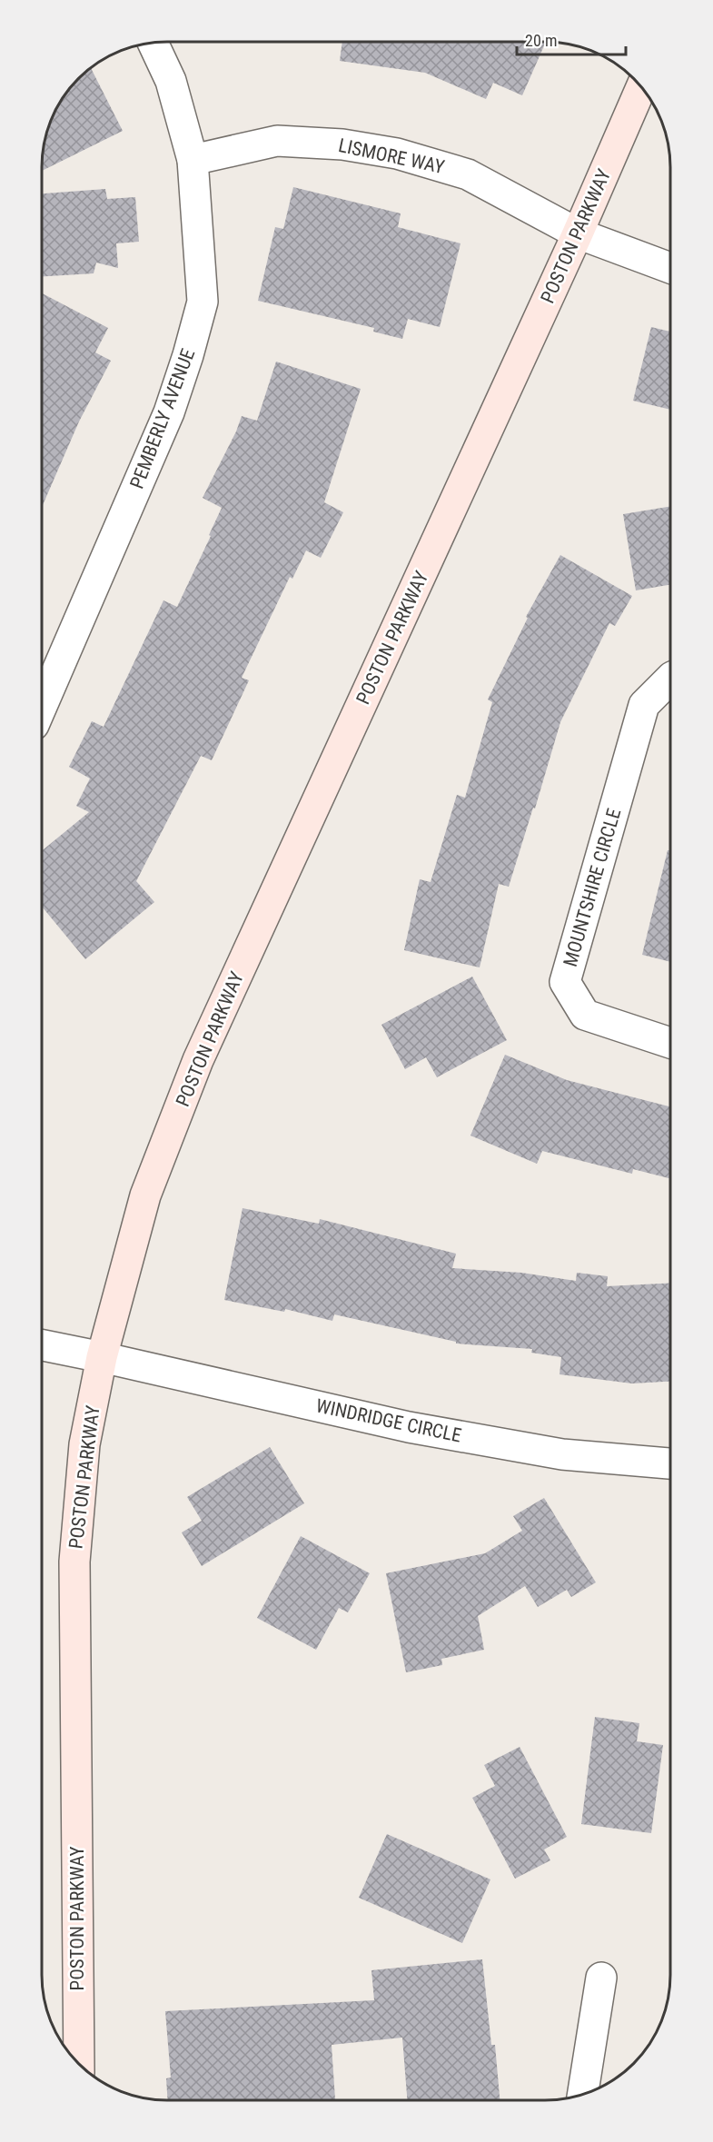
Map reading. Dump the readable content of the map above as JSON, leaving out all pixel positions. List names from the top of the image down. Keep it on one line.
{"streets":{"street":["LISMORE WAY","POSTON PARKWAY","PEMBERLY AVENUE","MOUNTSHIRE CIRCLE","WINDRIDGE CIRCLE"]},"crossings":[["LISMORE WAY","POSTON PARKWAY"],["LISMORE WAY","PEMBERLY AVENUE"],["POSTON PARKWAY","WINDRIDGE CIRCLE"]],"scale_bar":"20 m"}
